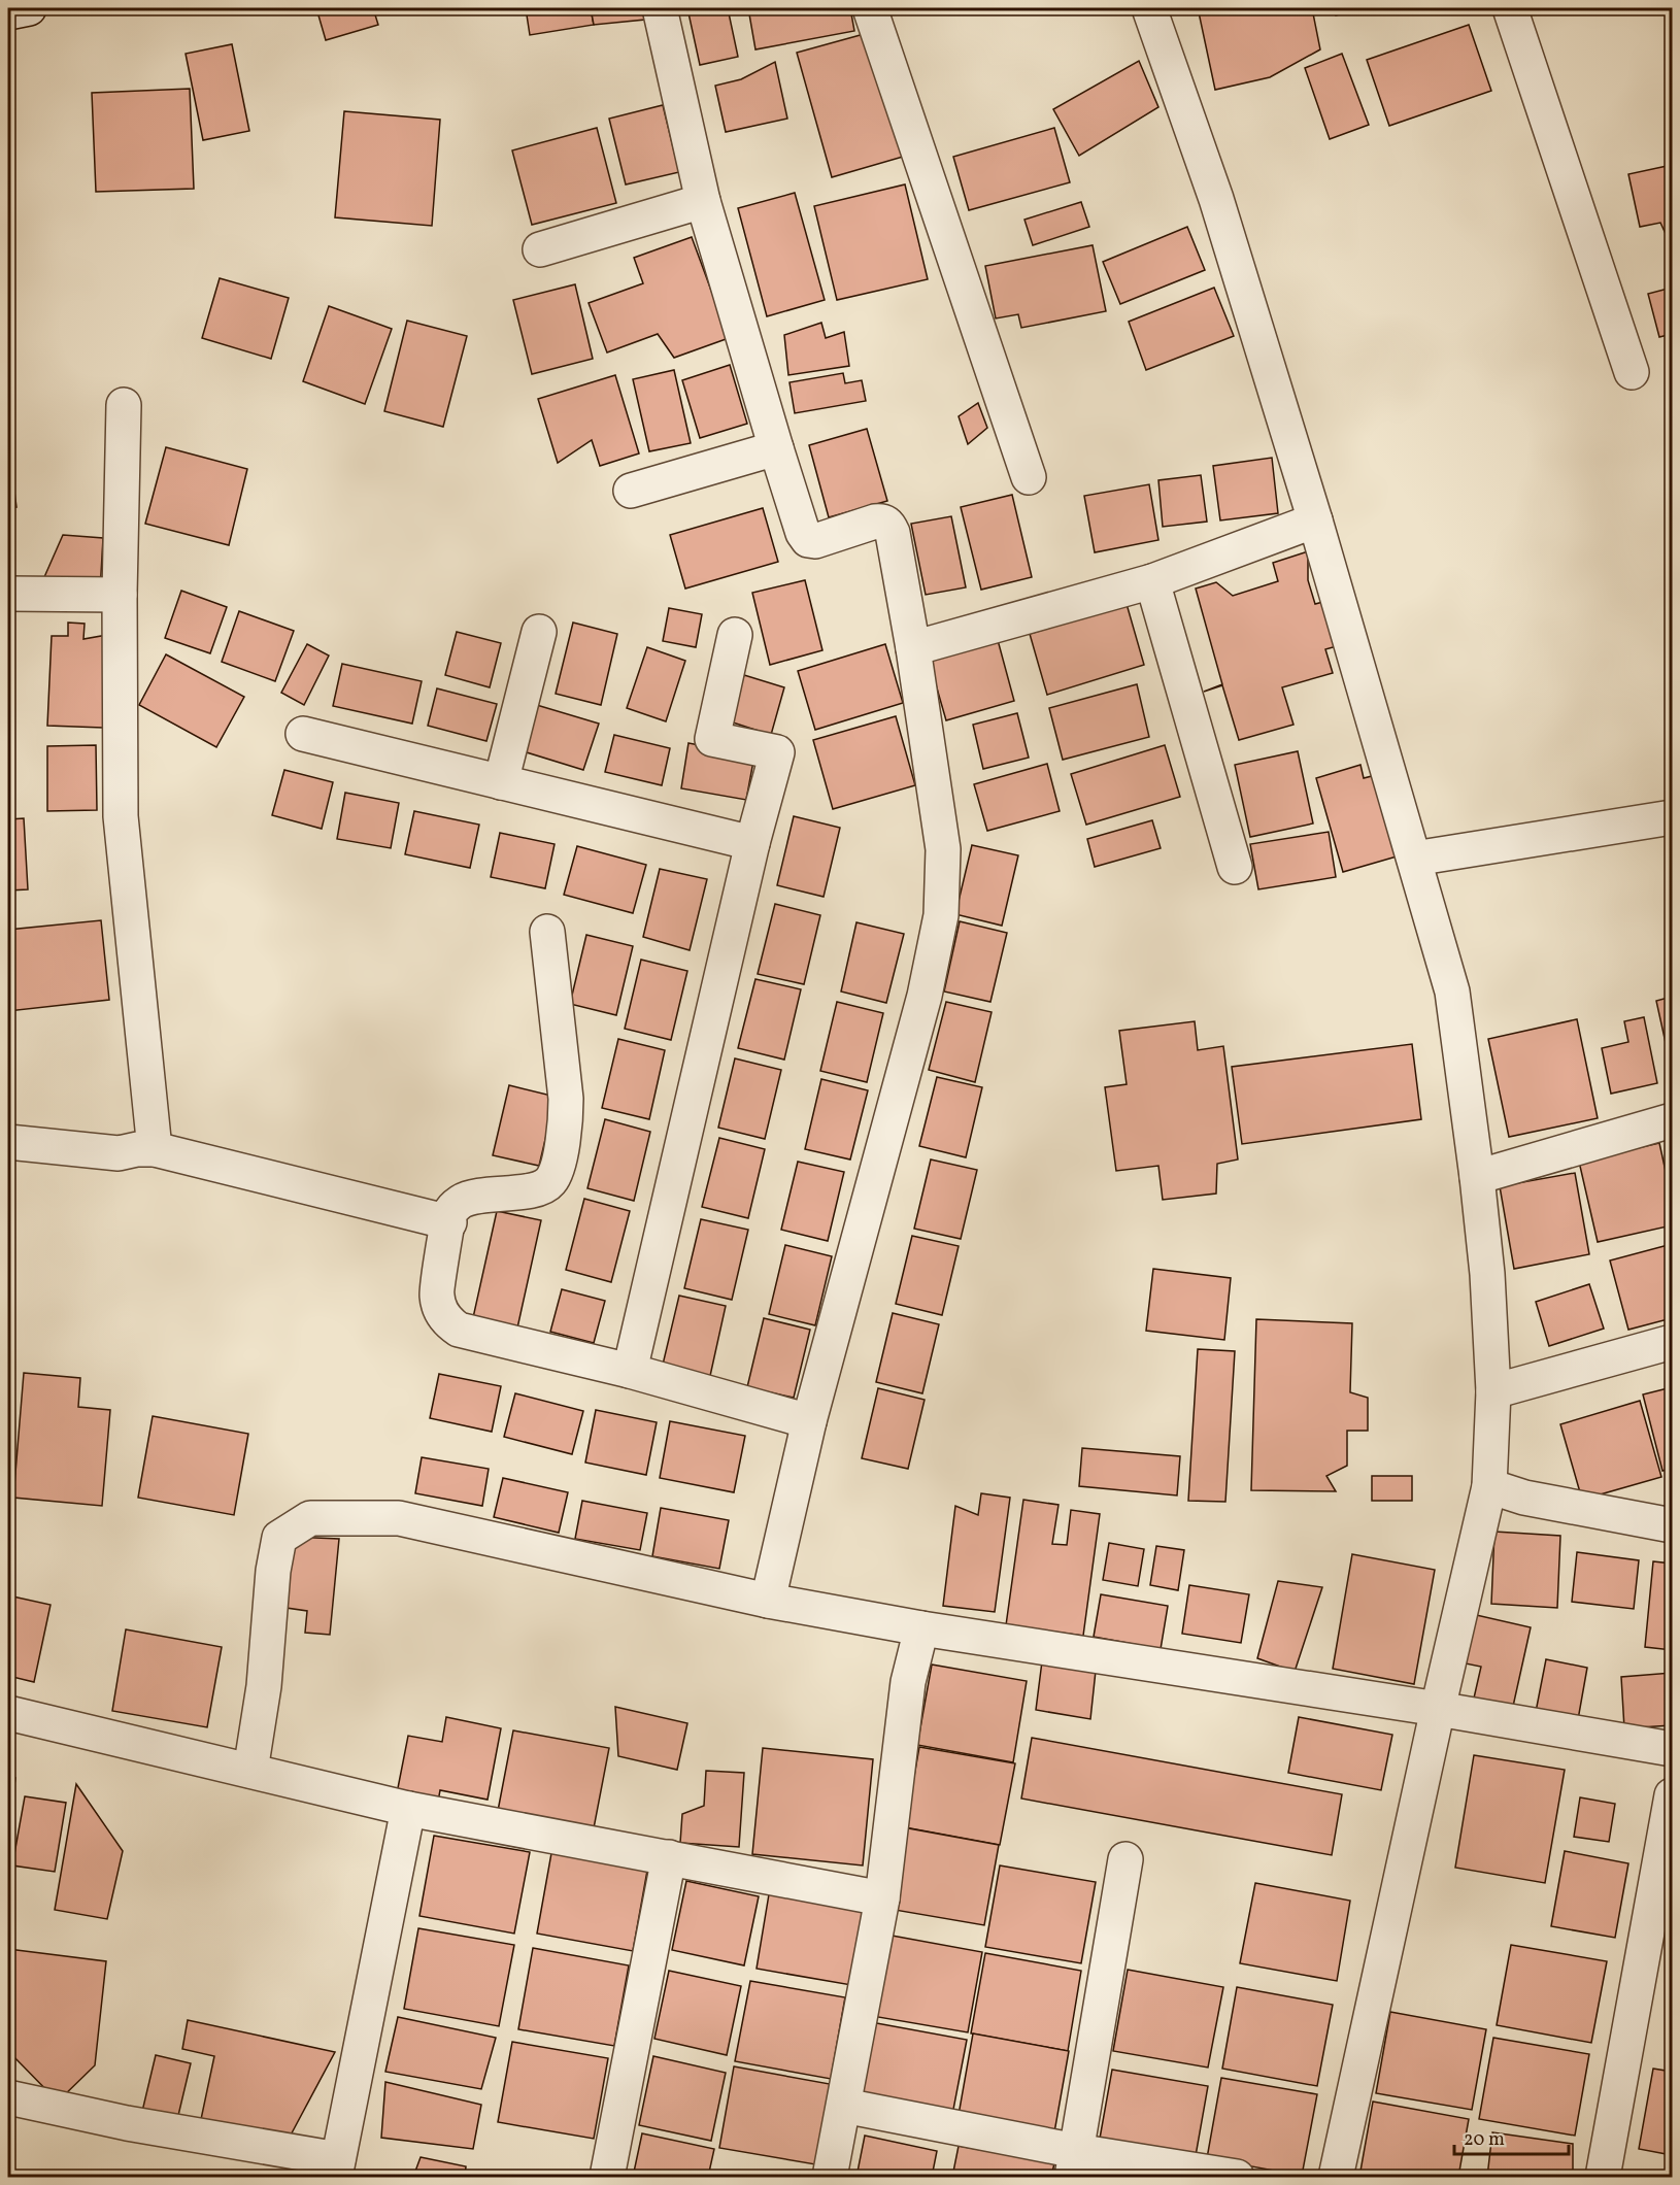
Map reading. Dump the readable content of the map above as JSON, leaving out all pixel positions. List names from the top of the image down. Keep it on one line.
{"scale_bar":"20 m"}
